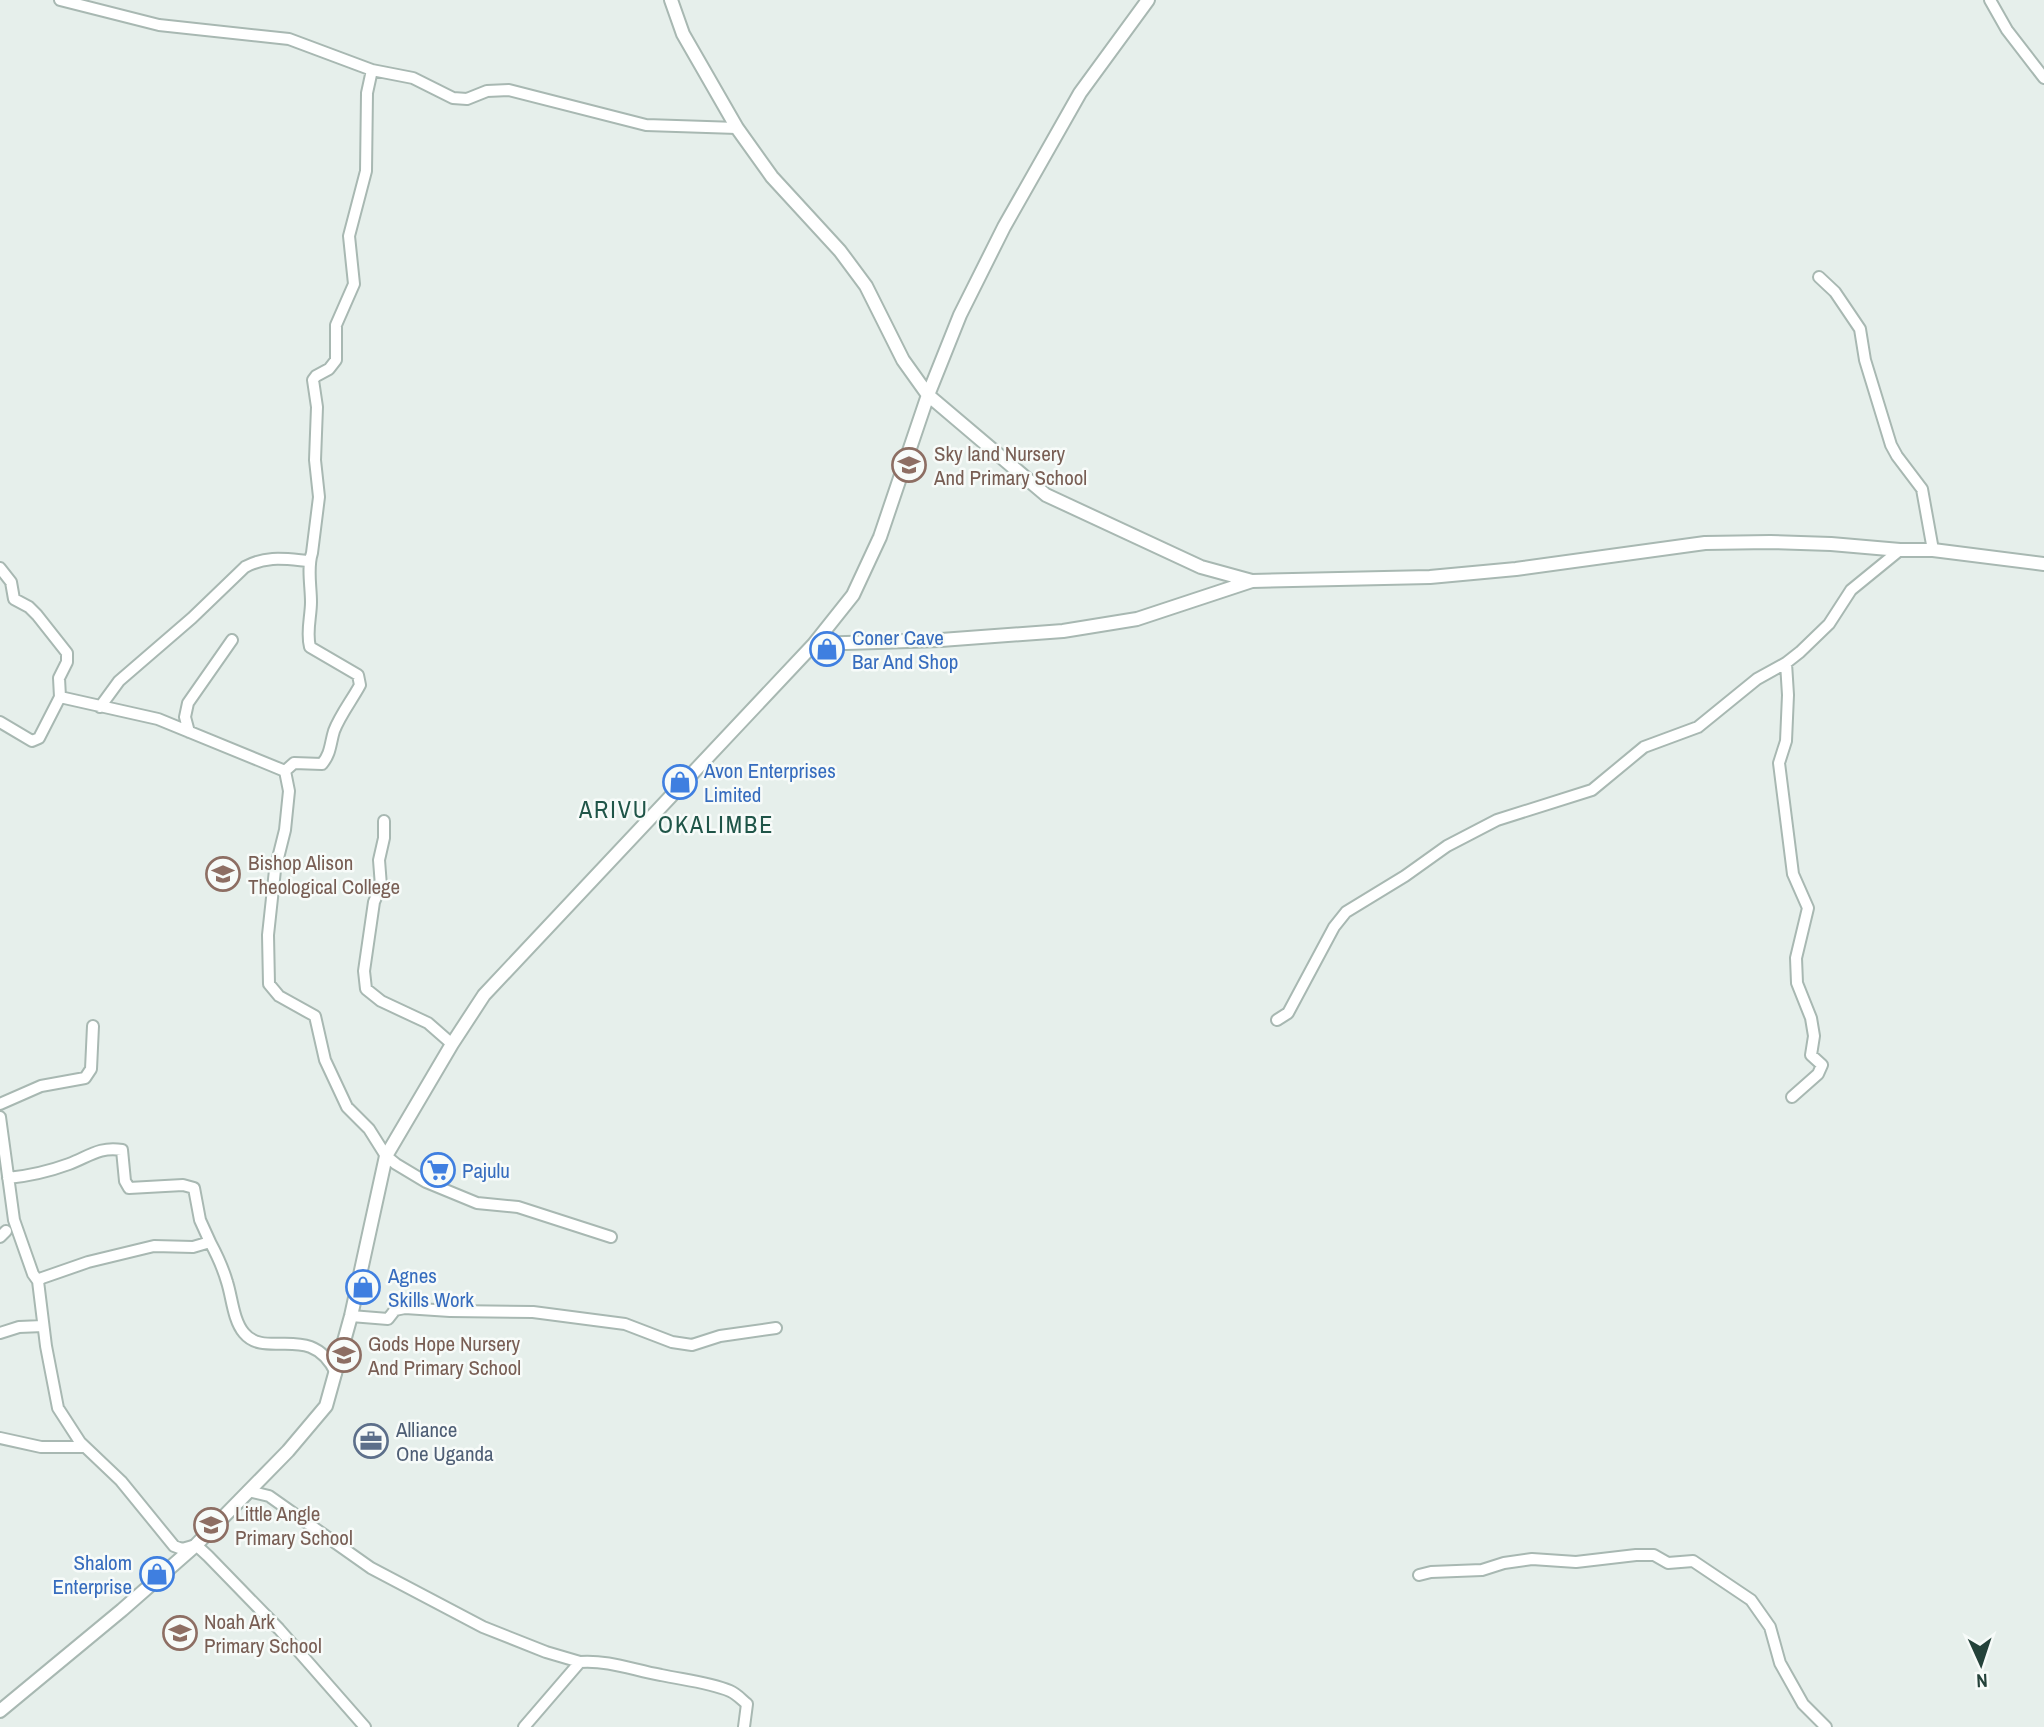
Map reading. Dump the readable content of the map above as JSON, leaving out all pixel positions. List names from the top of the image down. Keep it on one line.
{"districts":["ARIVU","OKALIMBE"],"places":{"school or university":["Sky land Nursery And Primary School","Bishop Alison Theological College","Gods Hope Nursery And Primary School","Little Angle Primary School","Noah Ark Primary School"],"shop":["Coner Cave Bar And Shop","Avon Enterprises Limited","Agnes Skills Work","Shalom Enterprise"],"supermarket":["Pajulu"],"office":["Alliance One Uganda"]},"north":"bottom"}
